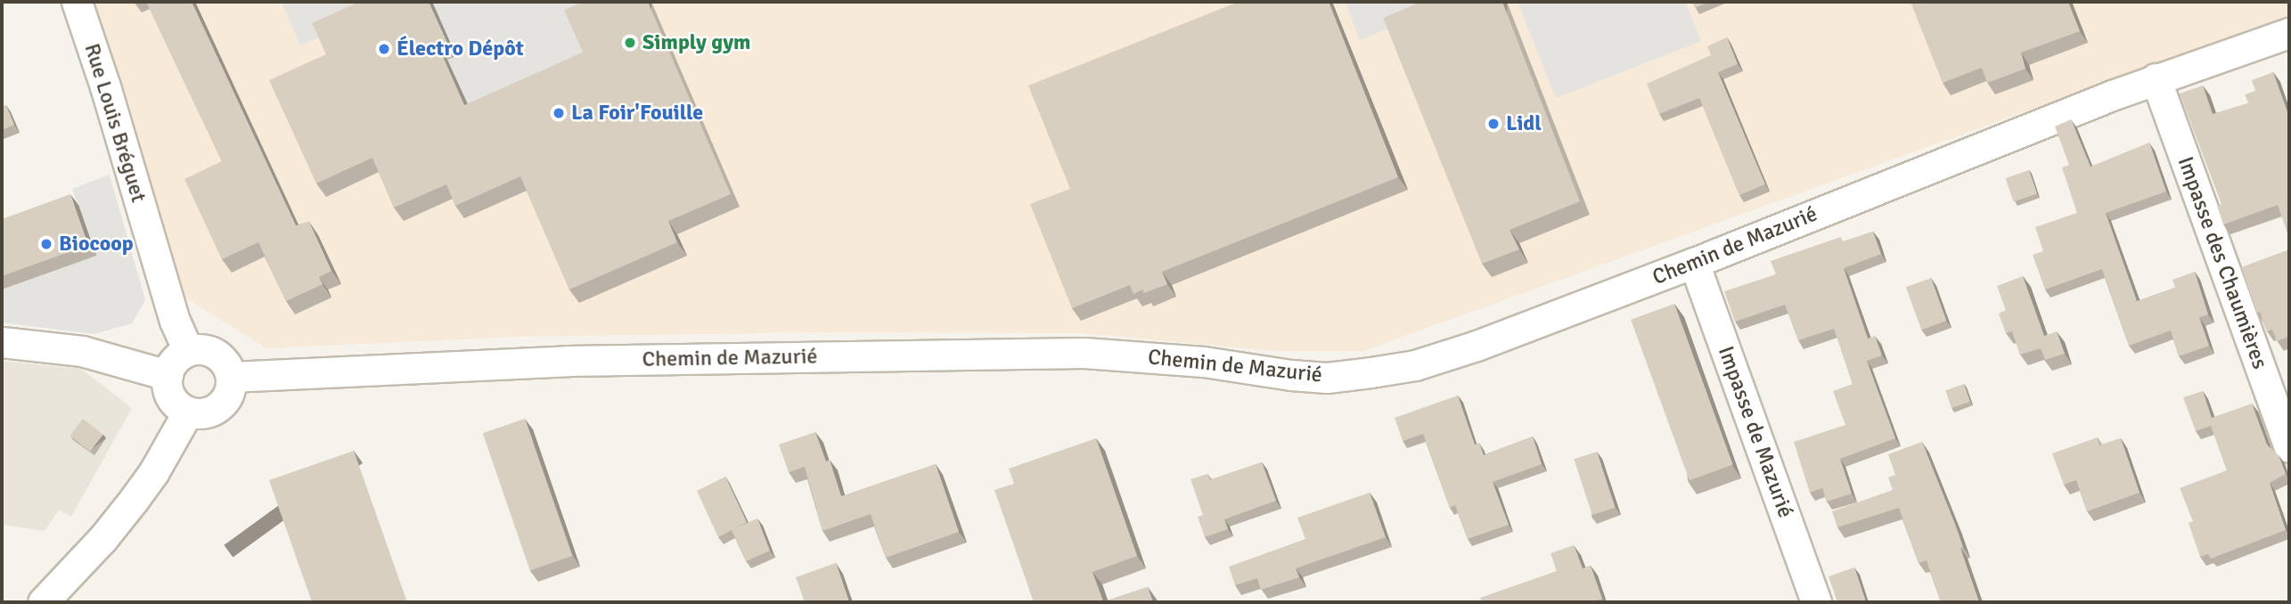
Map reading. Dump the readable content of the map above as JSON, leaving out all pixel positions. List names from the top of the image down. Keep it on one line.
{"streets":{"street":["Rue Louis Bréguet","Chemin de Mazurié","Impasse des Chaumières","Impasse de Mazurié"]},"crossings":[["Rue Louis Bréguet","Chemin de Mazurié"],["Chemin de Mazurié","Impasse des Chaumières"],["Chemin de Mazurié","Impasse de Mazurié"]],"places":["Simply gym","Électro Dépôt","La Foir'Fouille","Lidl","Biocoop"]}
